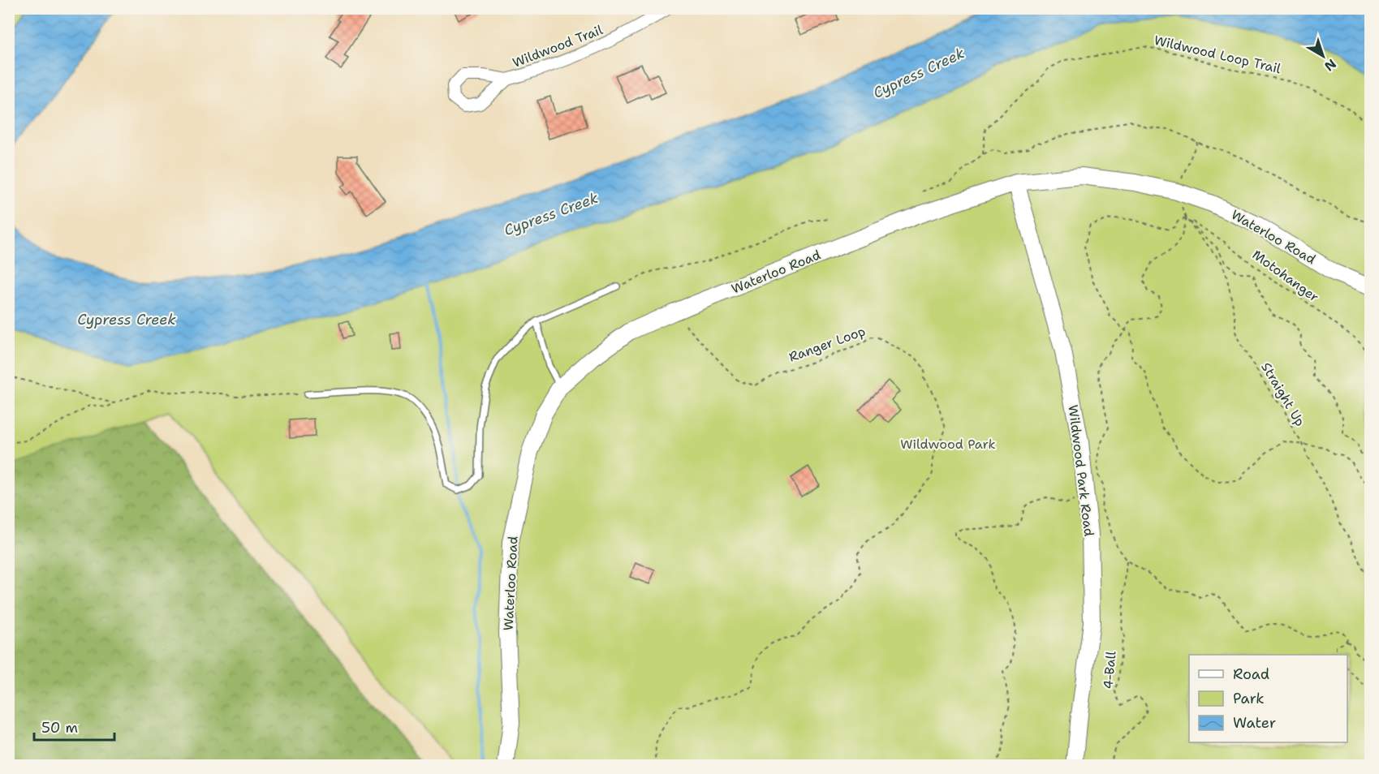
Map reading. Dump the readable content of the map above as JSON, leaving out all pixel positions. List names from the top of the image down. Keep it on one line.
{"streets":{"street":["Wildwood Trail","Waterloo Road","Wildwood Park Road"],"path":["Wildwood Loop Trail","Motohanger","Ranger Loop","Straight Up","4-Ball"]},"crossings":[["Waterloo Road","Ranger Loop"],["Waterloo Road","Wildwood Park Road"],["Motohanger","Straight Up"]],"water":["Cypress Creek"],"parks":["Wildwood Park"],"legend":["Road","Park","Water"],"scale_bar":"50 m","north":"bottom right"}
